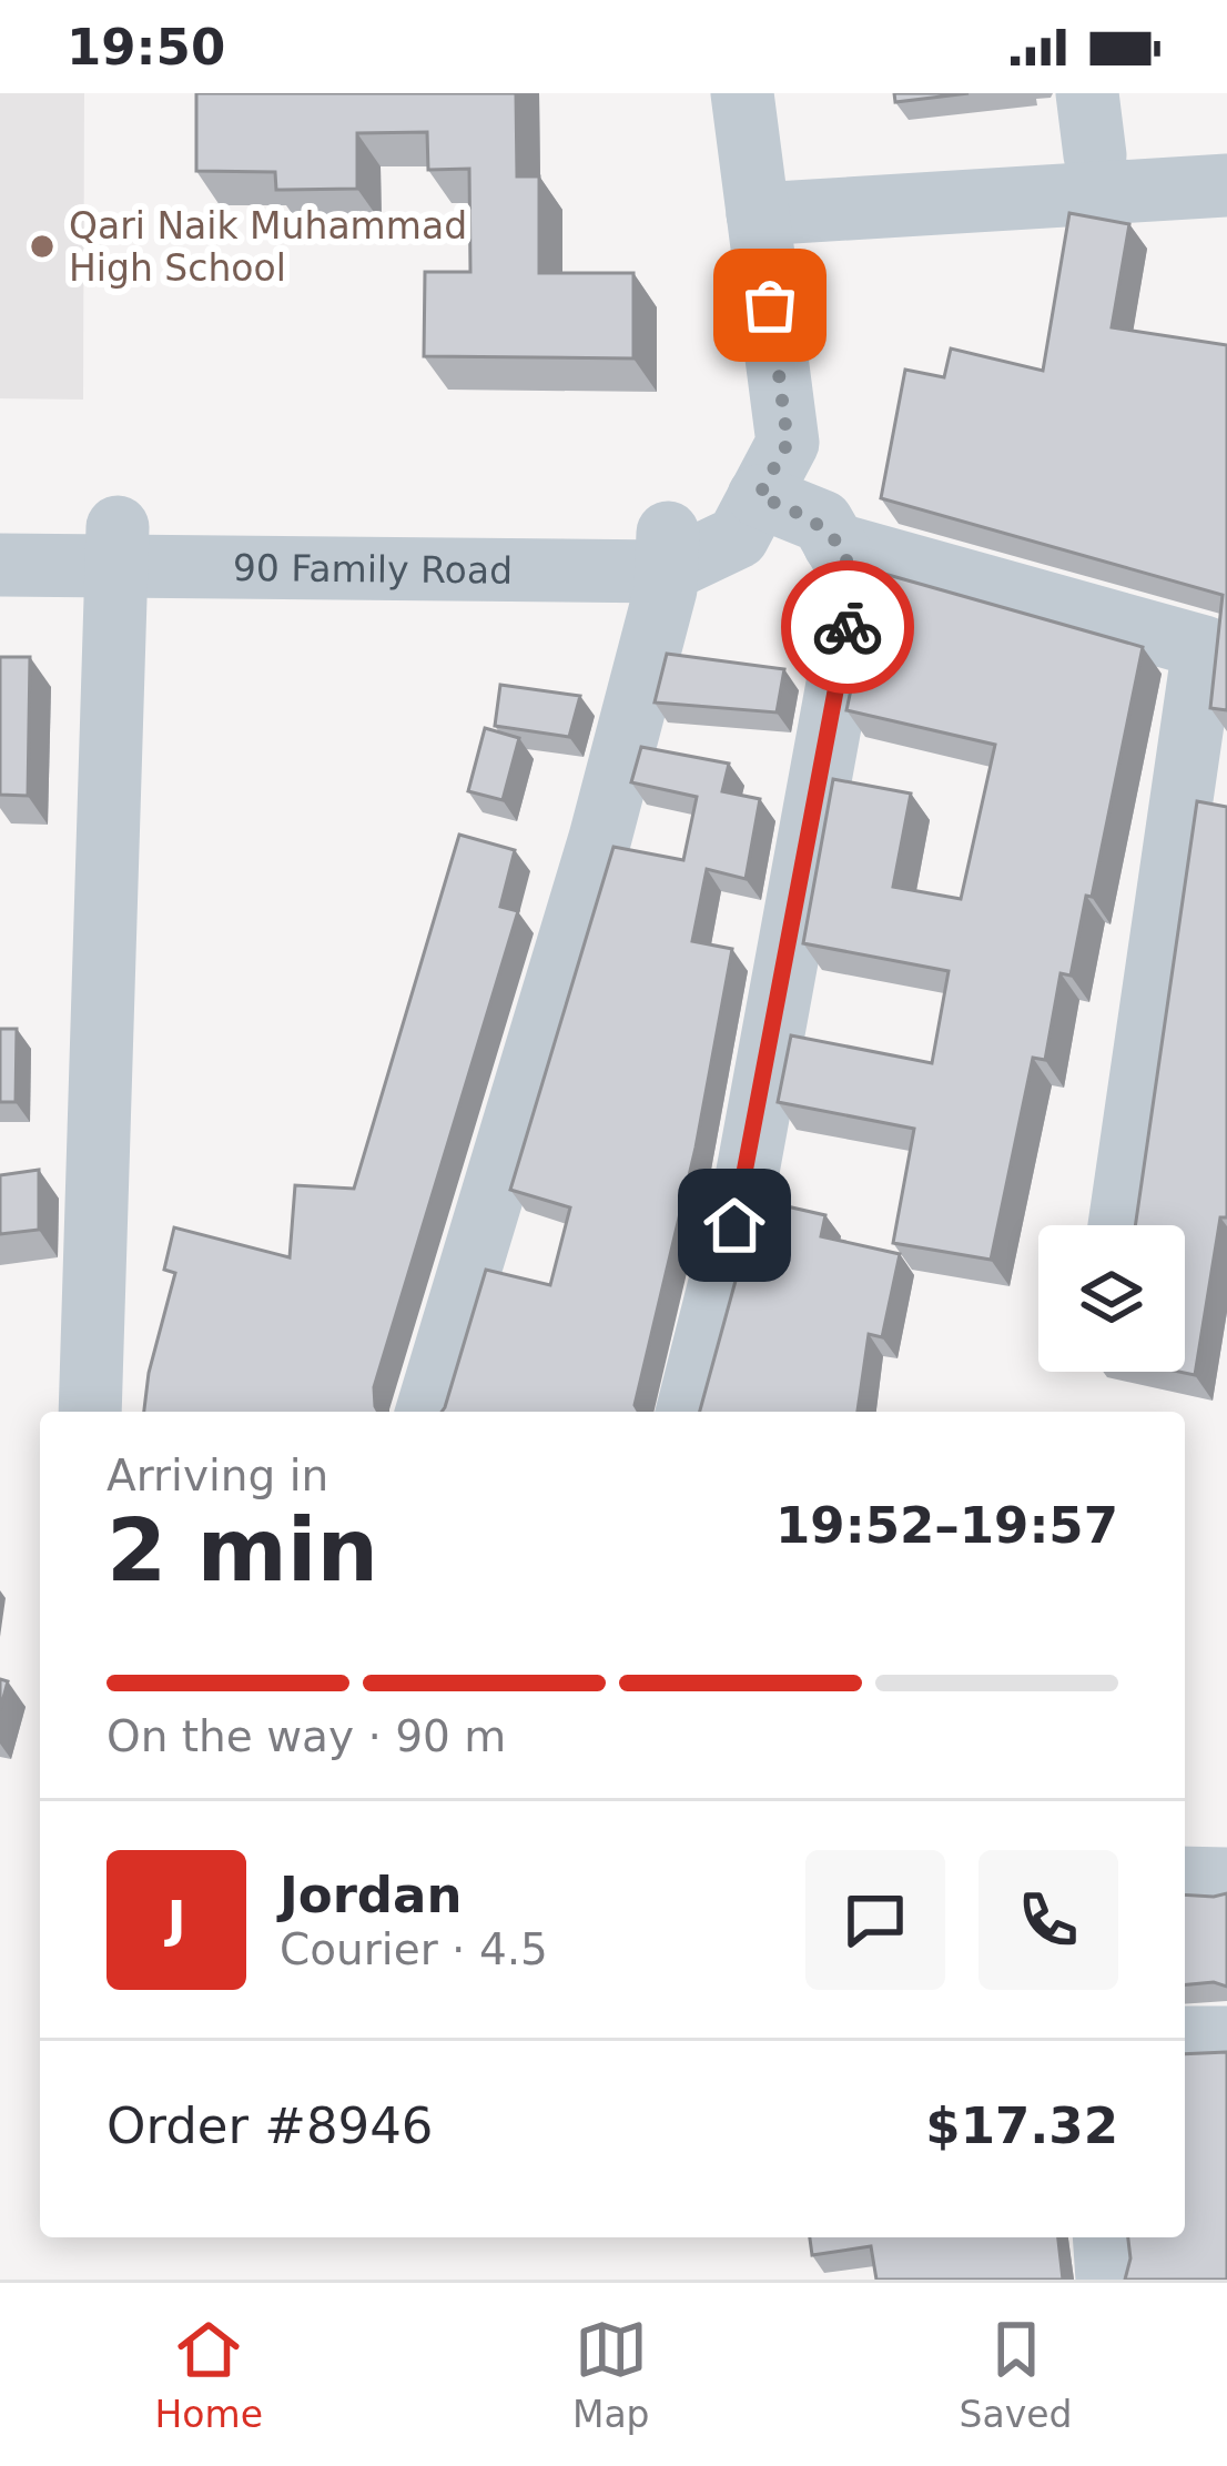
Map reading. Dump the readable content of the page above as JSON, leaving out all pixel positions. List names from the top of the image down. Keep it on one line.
{"streets":{"street":["90 Family Road"]},"places":["Qari Naik Muhammad High School"],"page":{"status":"19:50","heading":["2 min","Arriving in","19:52–19:57"],"panel":["Jordan","Courier · 4.5","Order #8946","$17.32"],"bar":"On the way · 90 m","round":"J","tabs":["Home","Map","Saved"]}}
